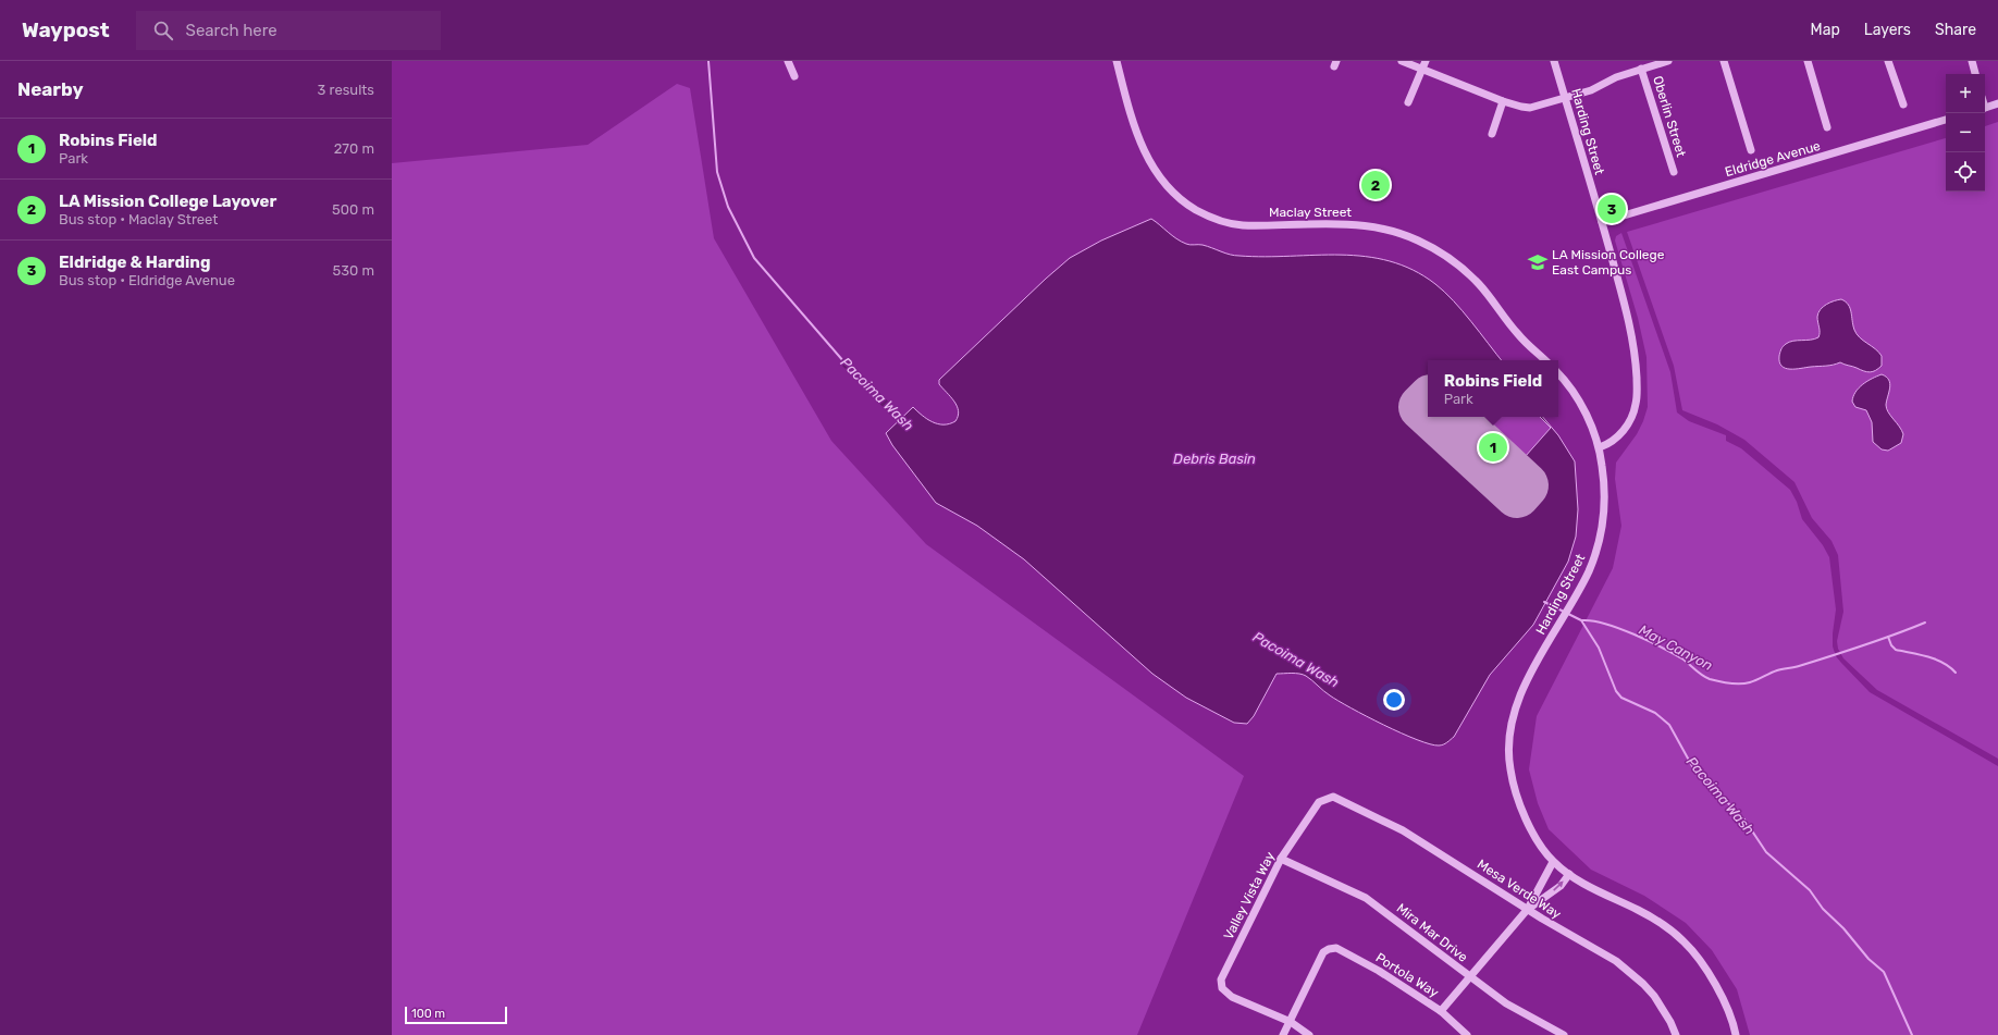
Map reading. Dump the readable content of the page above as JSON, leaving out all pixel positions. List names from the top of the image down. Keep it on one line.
{"streets":{"street":["Oberlin Street","Harding Street","Eldridge Avenue","Maclay Street","Mesa Verde Way","Valley Vista Way","Mira Mar Drive","Portola Way"]},"crossings":[["Harding Street","Eldridge Avenue"],["Mesa Verde Way","Valley Vista Way"],["Valley Vista Way","Mira Mar Drive"],["Valley Vista Way","Portola Way"]],"water":["Pacoima Wash","Debris Basin","May Canyon"],"places":{"school or university":["LA Mission College East Campus"]},"scale_bar":"100 m","page":{"header":"Waypost","search":"Search here","nav":["Map","Layers","Share"],"heading":["Nearby","3 results"],"map_buttons":["+","−"],"list":[{"mark":"1","name":"Robins Field","note":"Park","value":"270 m"},{"mark":"2","name":"LA Mission College Layover","note":"Bus stop · Maclay Street","value":"500 m"},{"mark":"3","name":"Eldridge & Harding","note":"Bus stop · Eldridge Avenue","value":"530 m"}],"pins":["2","3","1"],"popup":["Robins Field","Park"],"scale":"100 m"}}
